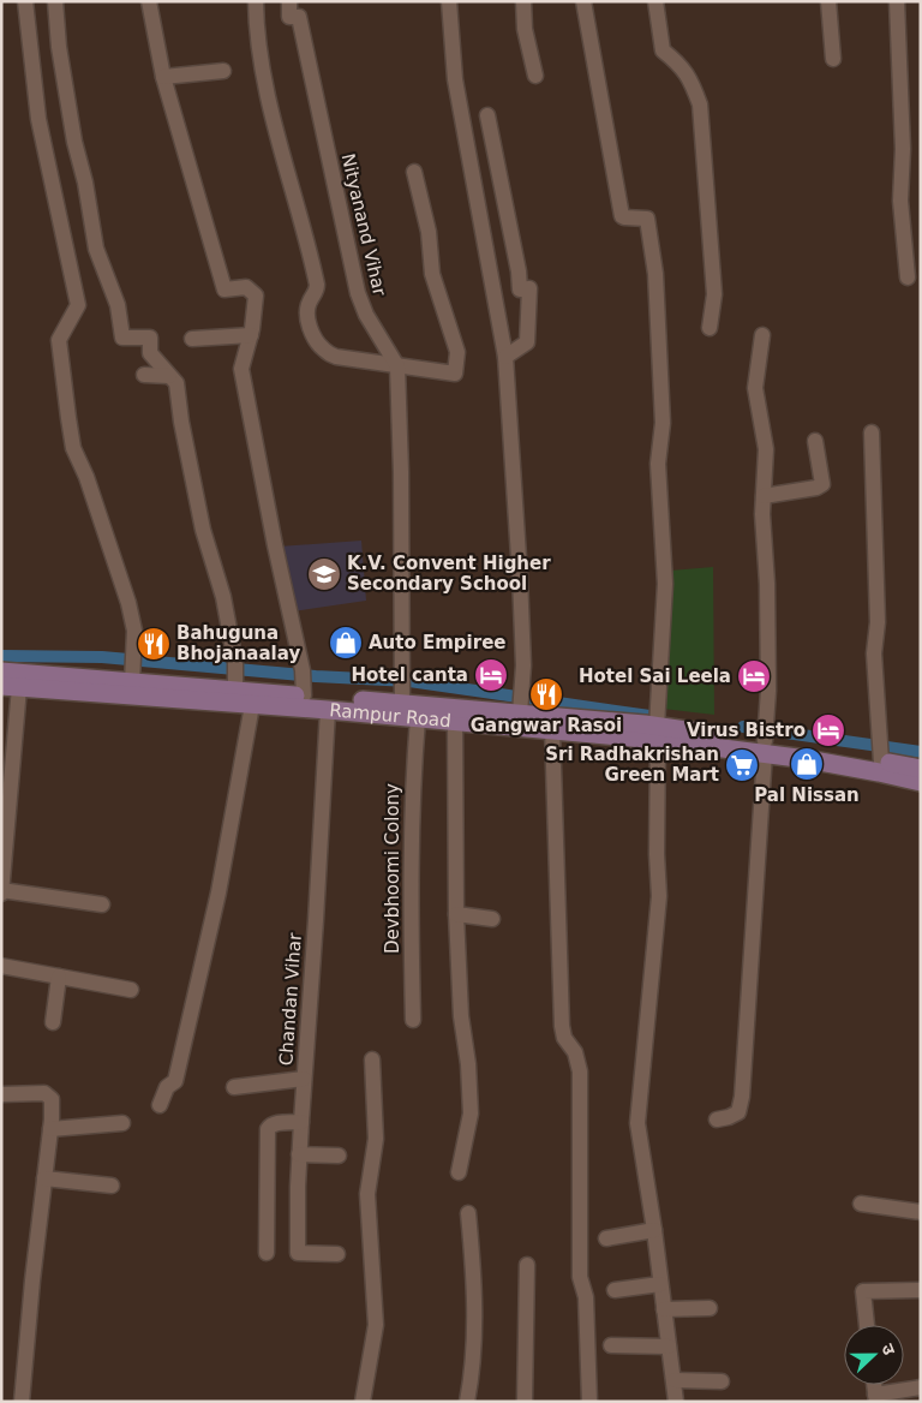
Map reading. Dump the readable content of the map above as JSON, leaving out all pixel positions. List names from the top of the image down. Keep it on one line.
{"streets":{"main road":["Rampur Road"],"street":["Nityanand Vihar","Devbhoomi Colony","Chandan Vihar"]},"crossings":[["Rampur Road","Devbhoomi Colony"],["Rampur Road","Chandan Vihar"]],"places":{"school or university":["K.V. Convent Higher Secondary School"],"shop":["Auto Empiree","Pal Nissan"],"restaurant":["Bahuguna Bhojanaalay","Gangwar Rasoi"],"hotel":["Hotel canta","Hotel Sai Leela","Virus Bistro"],"supermarket":["Sri Radhakrishan Green Mart"]},"north":"right"}
